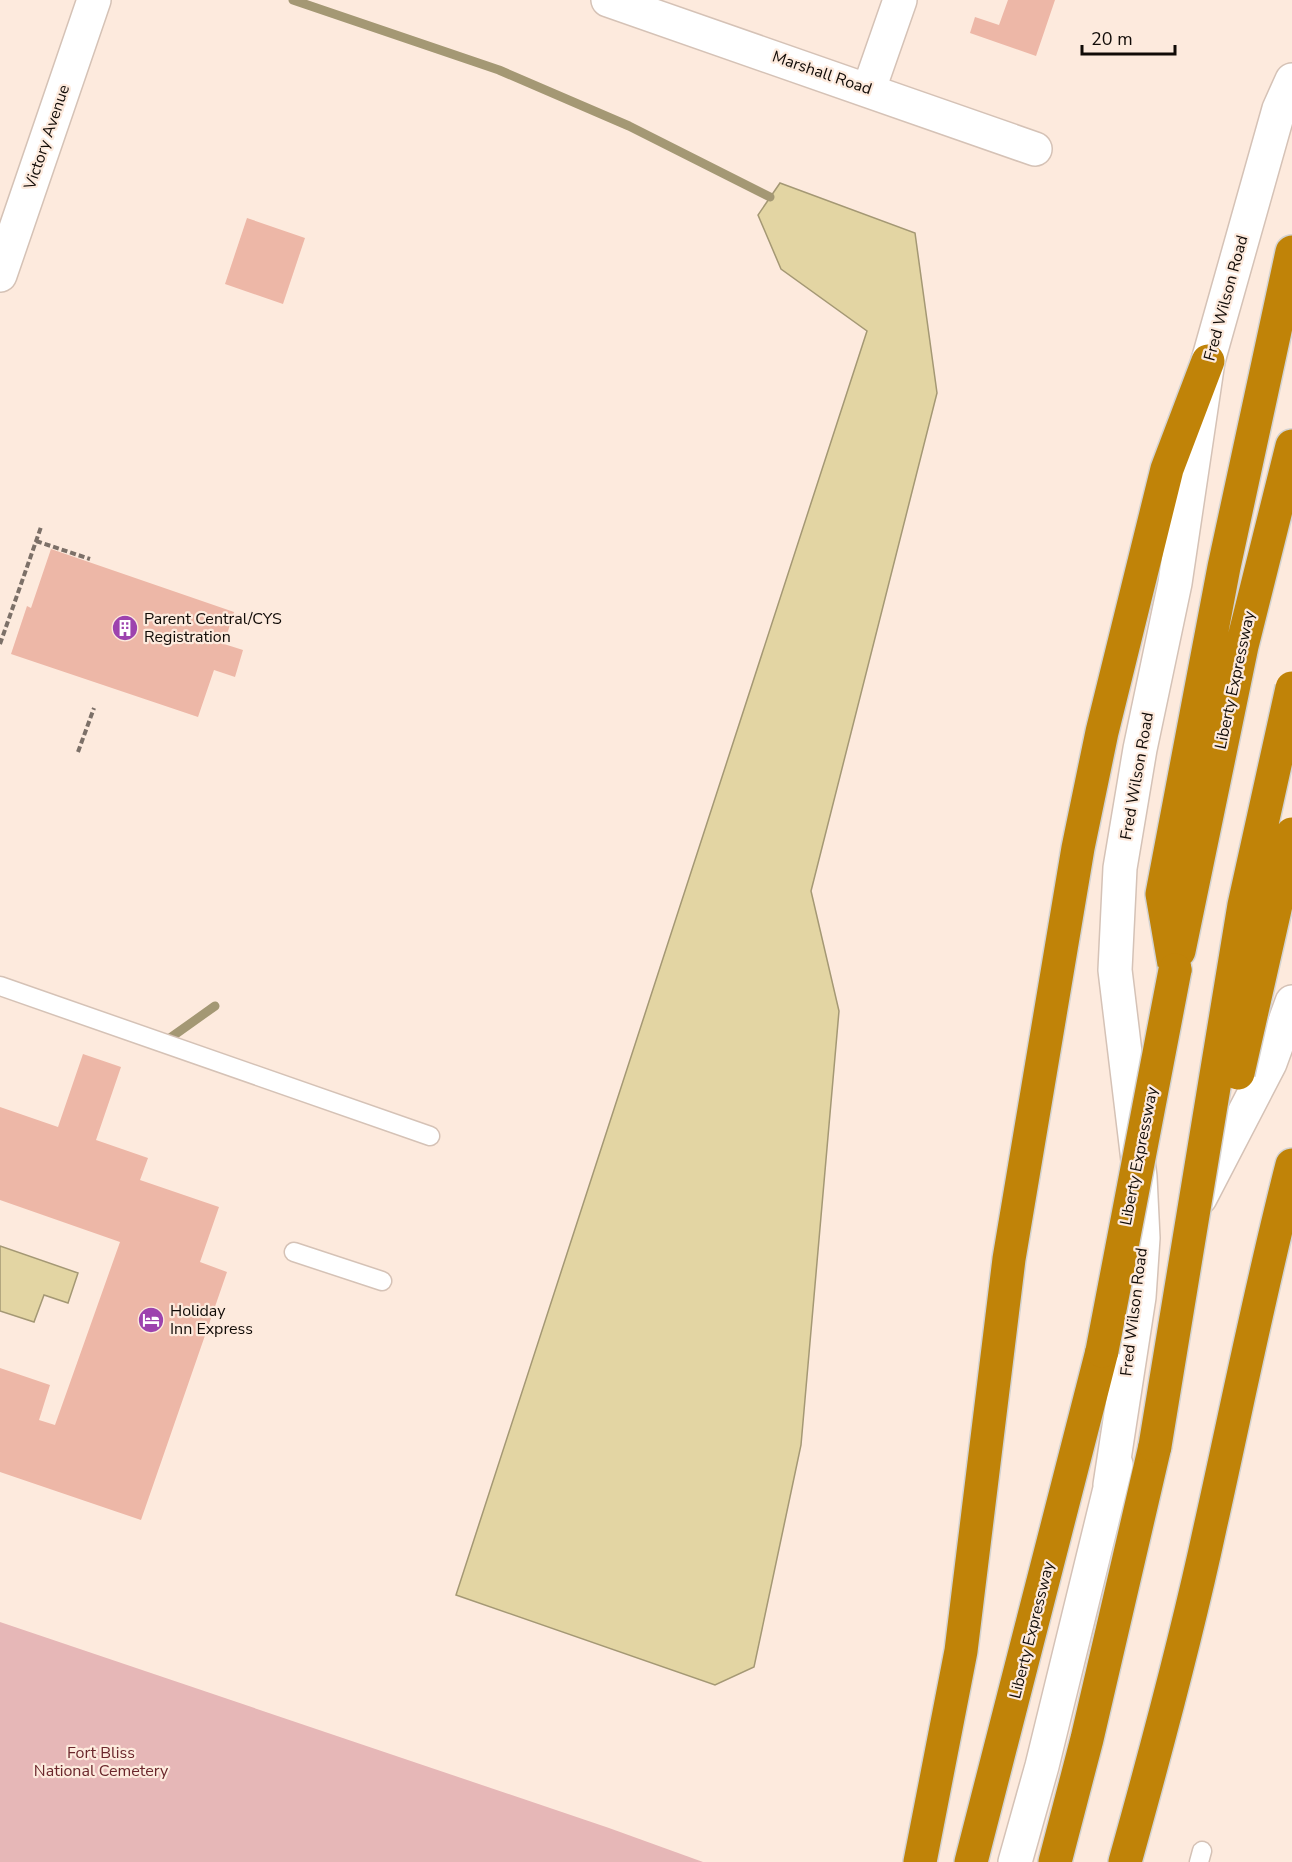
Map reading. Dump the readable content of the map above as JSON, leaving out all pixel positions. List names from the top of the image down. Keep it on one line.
{"streets":{"highway":["Liberty Expressway"],"main road":["Marshall Road","Victory Avenue","Fred Wilson Road"]},"parks":["Fort Bliss National Cemetery"],"places":{"building":["Parent Central/CYS Registration"],"hotel":["Holiday Inn Express"]},"scale_bar":"20 m"}
